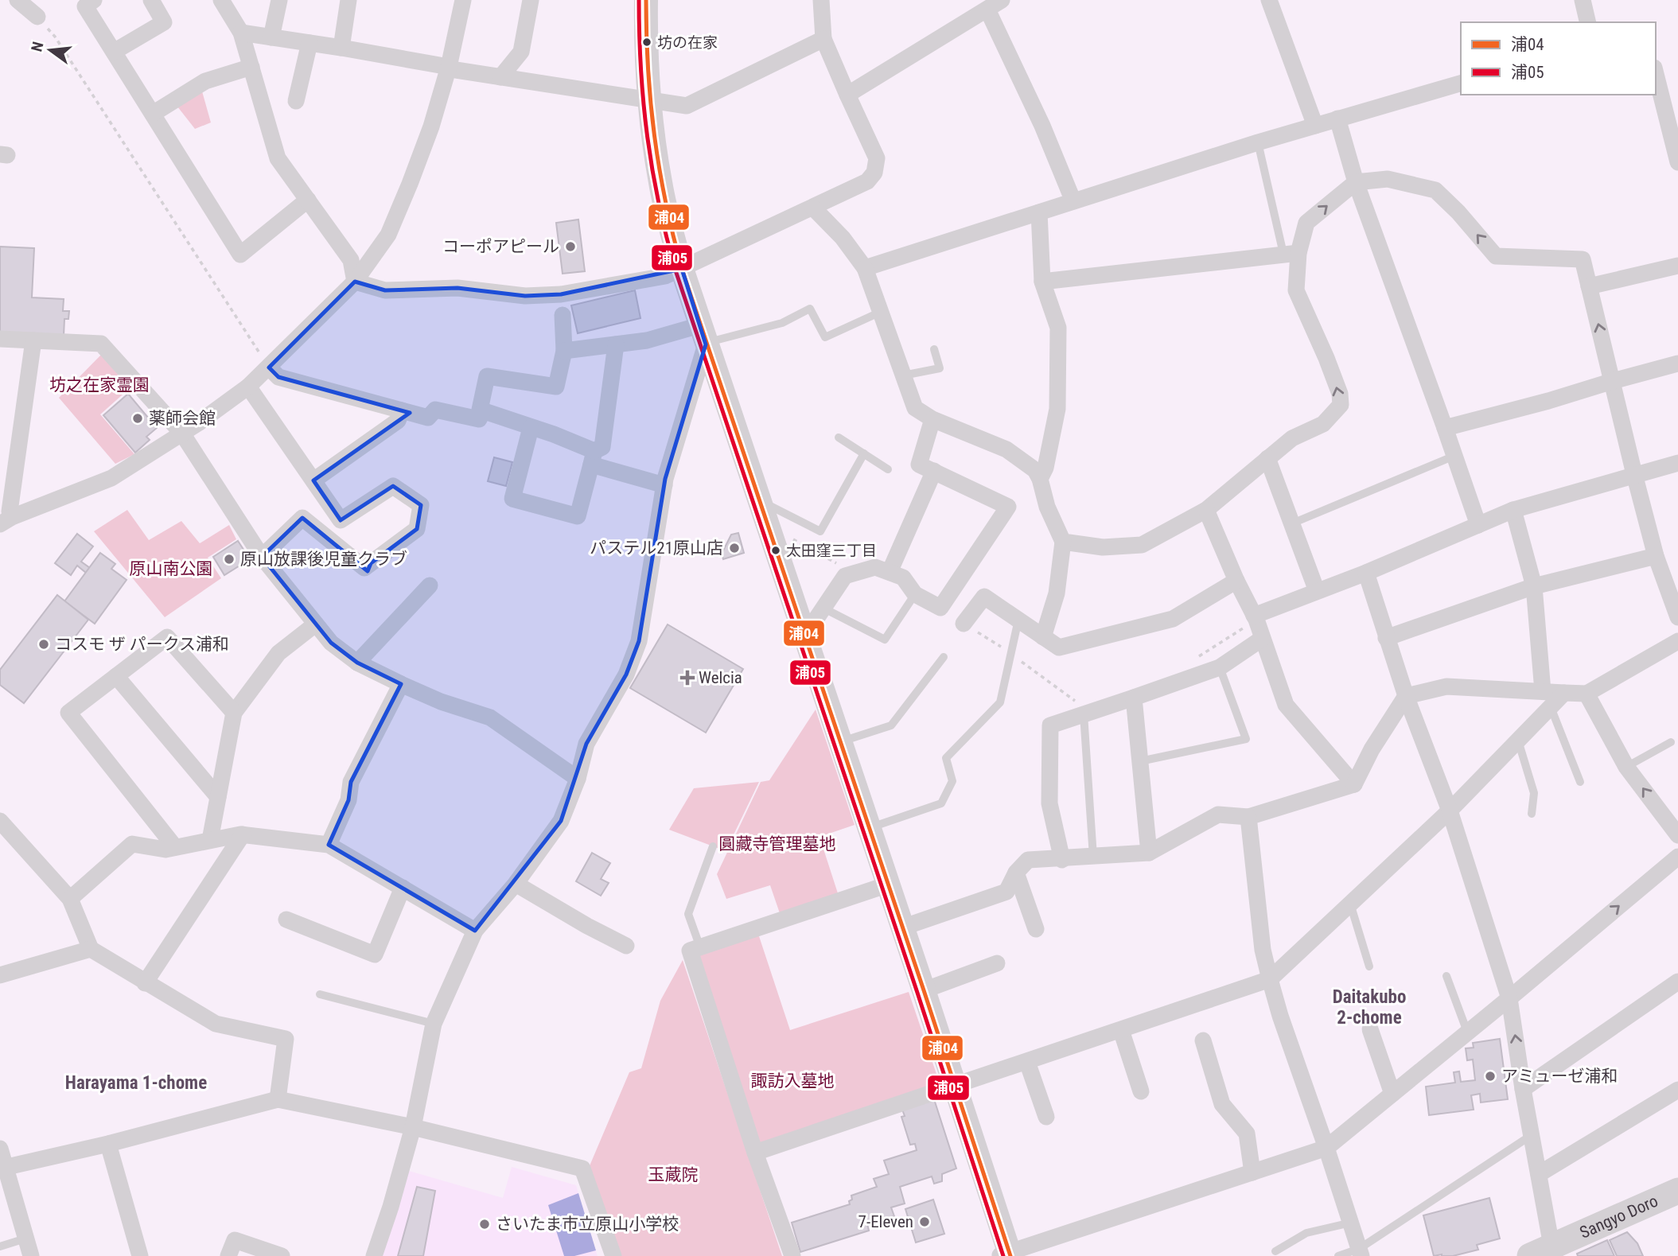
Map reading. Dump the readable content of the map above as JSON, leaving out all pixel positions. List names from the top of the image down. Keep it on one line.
{"streets":{"main road":["Sangyo Doro"]},"districts":["Daitakubo 2-chome","Harayama 1-chome"],"parks":["坊之在家霊園","原山南公園","圓藏寺管理墓地","諏訪入墓地","玉蔵院"],"places":{"other":["坊の在家","コーポアピール","薬師会館","パステル21原山店","太田窪三丁目","原山放課後児童クラブ","コスモ ザ パークス浦和","アミューゼ浦和","7-Eleven","さいたま市立原山小学校"],"health":["Welcia"]},"lines":["transit line 浦04","transit line 浦05"],"legend":["浦04","浦05"],"north":"left"}
